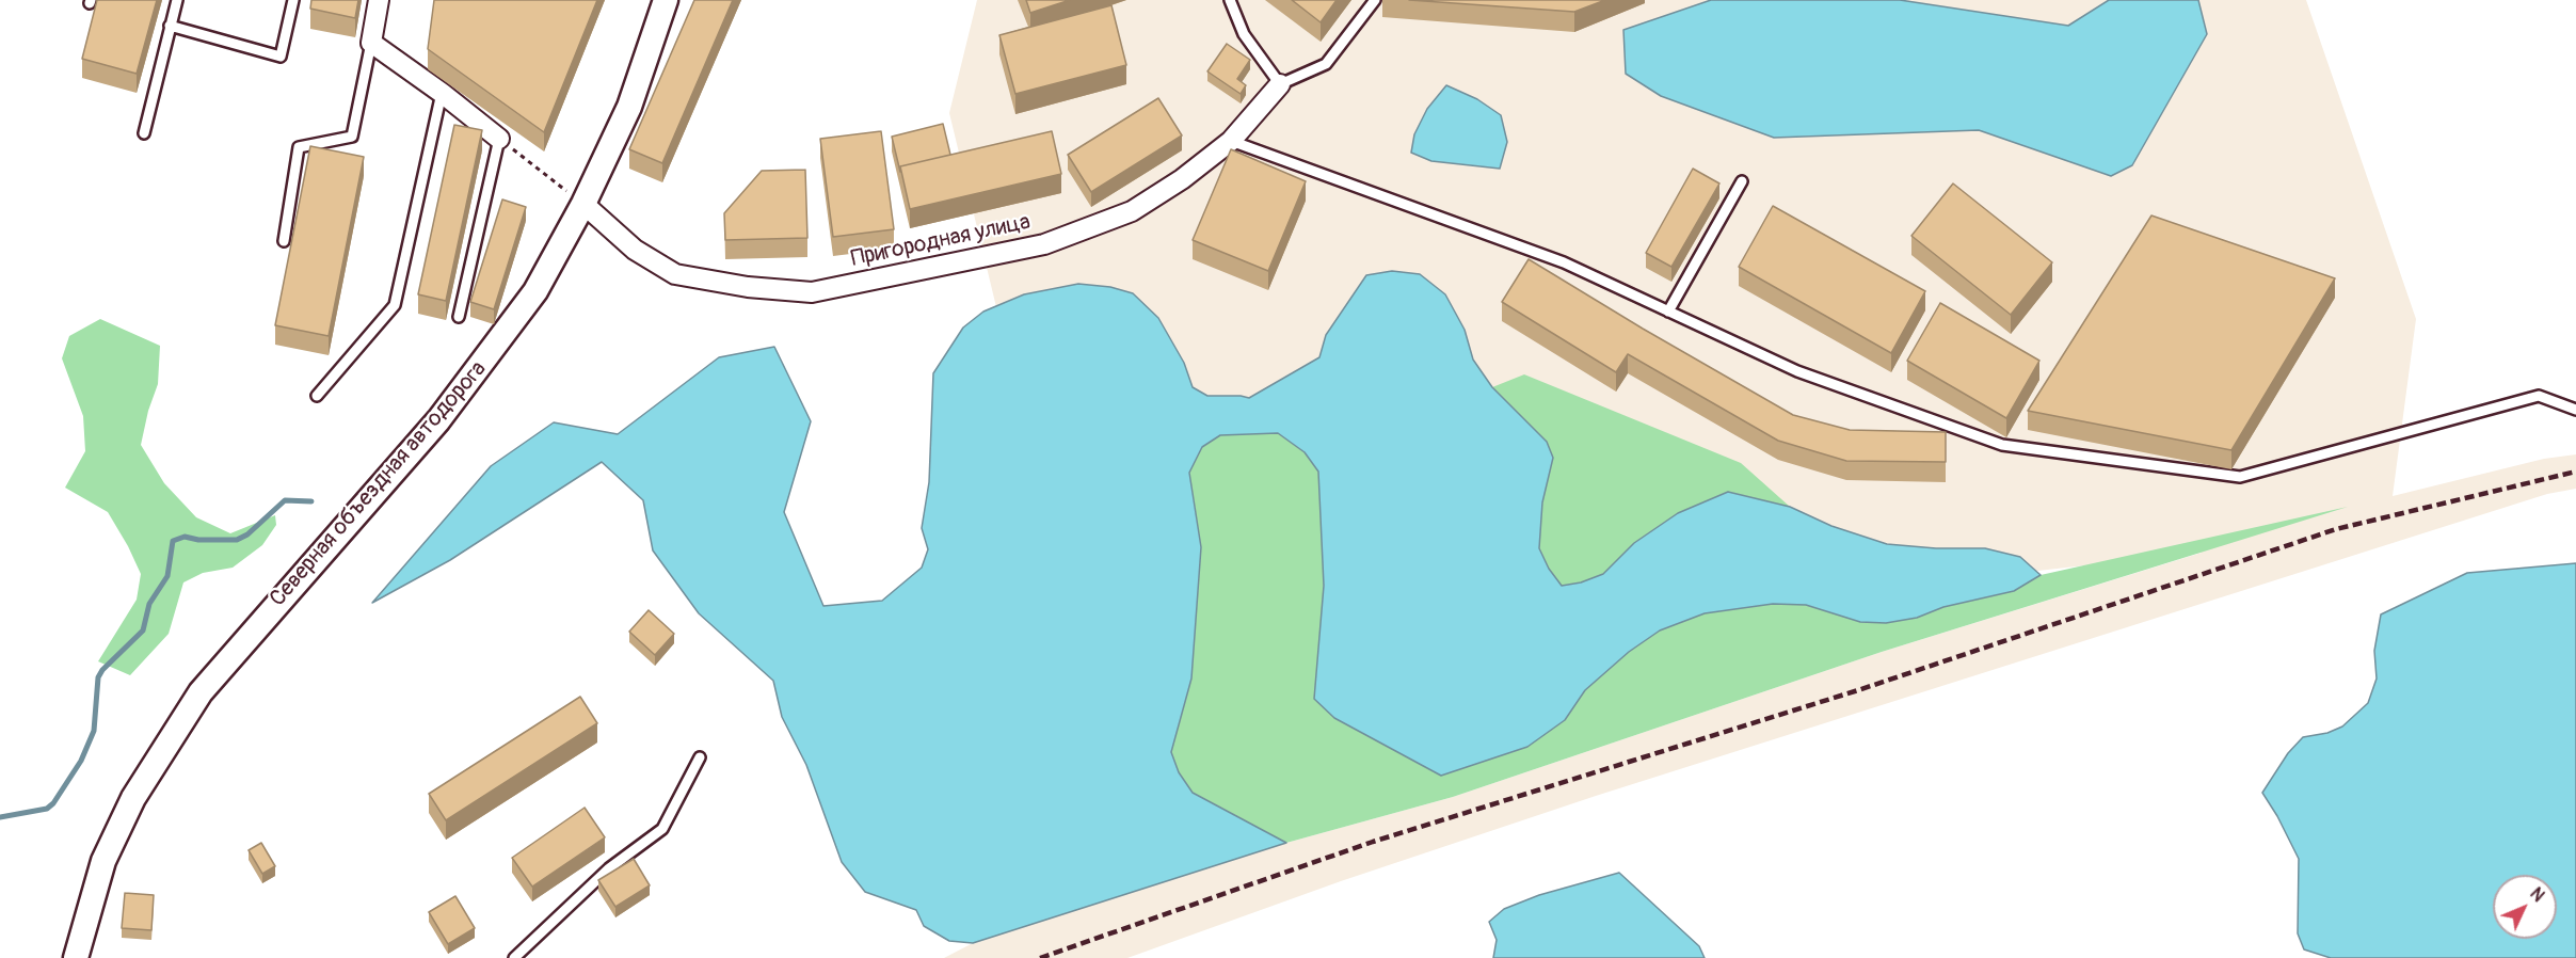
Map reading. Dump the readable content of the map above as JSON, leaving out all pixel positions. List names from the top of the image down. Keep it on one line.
{"streets":{"street":["Пригородная улица","Северная объездная автодорога"]},"crossings":[["Пригородная улица","Северная объездная автодорога"]],"north":"top right"}
